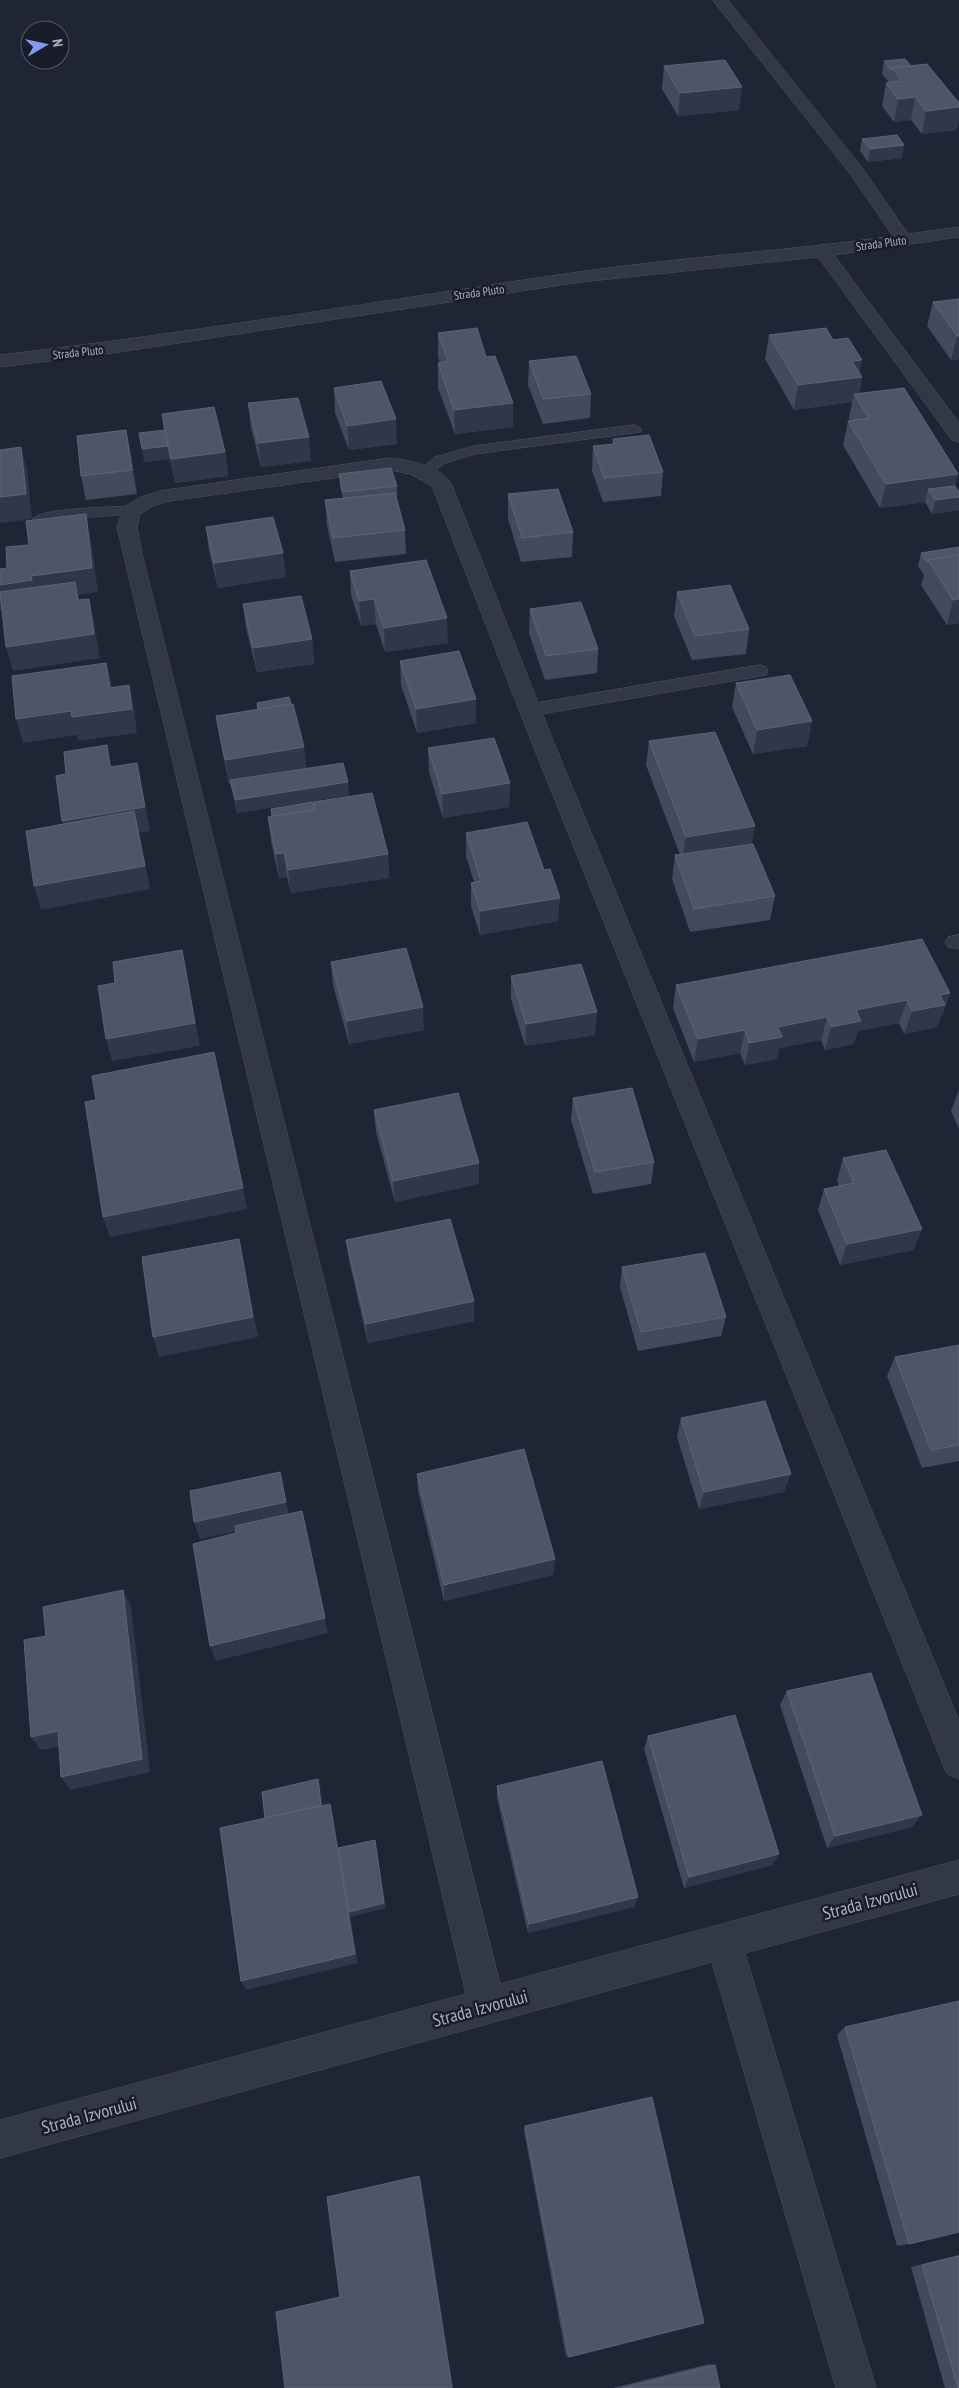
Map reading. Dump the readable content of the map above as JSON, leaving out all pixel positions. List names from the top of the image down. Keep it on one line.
{"streets":{"street":["Strada Pluto","Strada Izvorului"]},"north":"right"}
